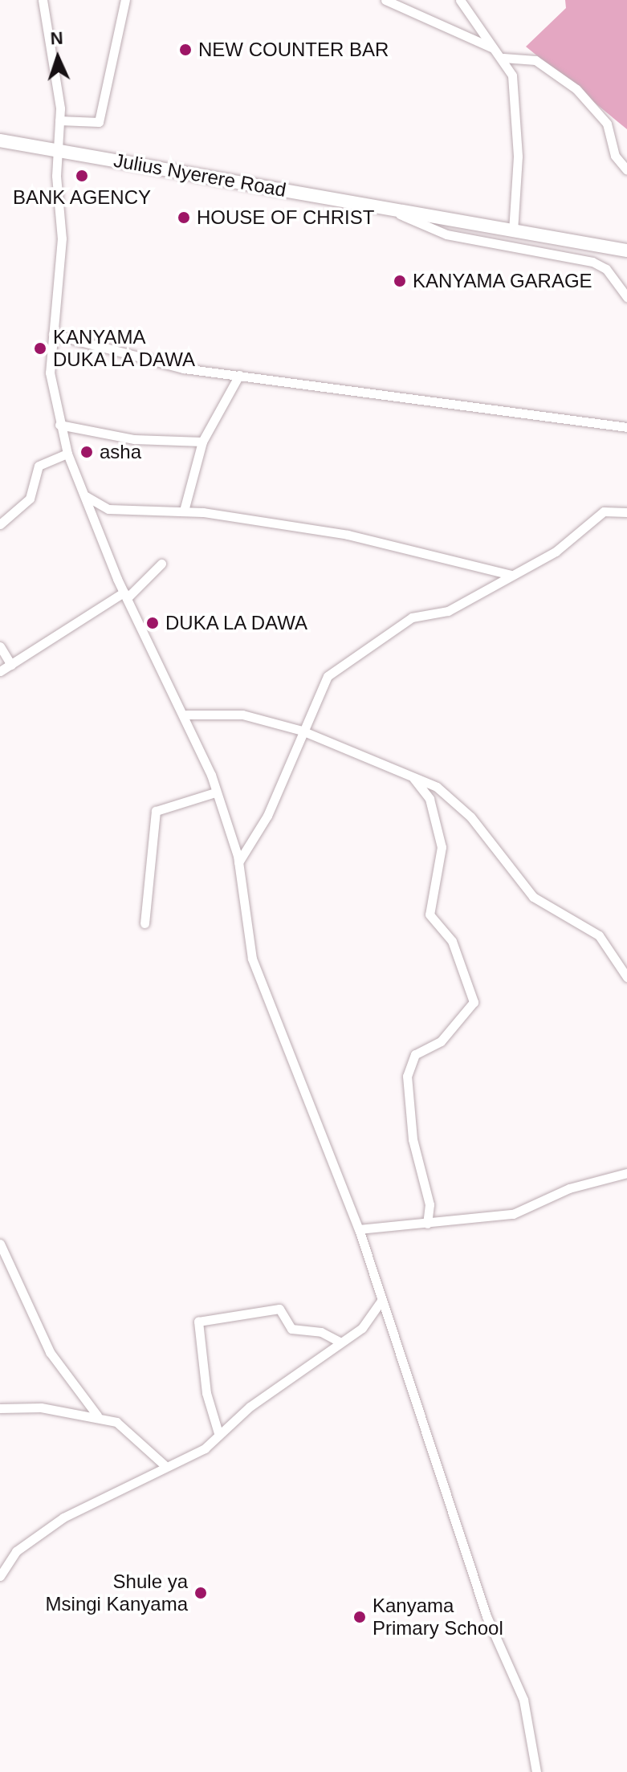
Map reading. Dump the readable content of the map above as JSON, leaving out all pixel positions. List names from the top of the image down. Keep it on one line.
{"streets":{"highway":["Julius Nyerere Road"]},"places":["NEW COUNTER BAR","BANK AGENCY","HOUSE OF CHRIST","KANYAMA GARAGE","KANYAMA DUKA LA DAWA","asha","DUKA LA DAWA","Shule ya Msingi Kanyama","Kanyama Primary School"],"north":"top"}
